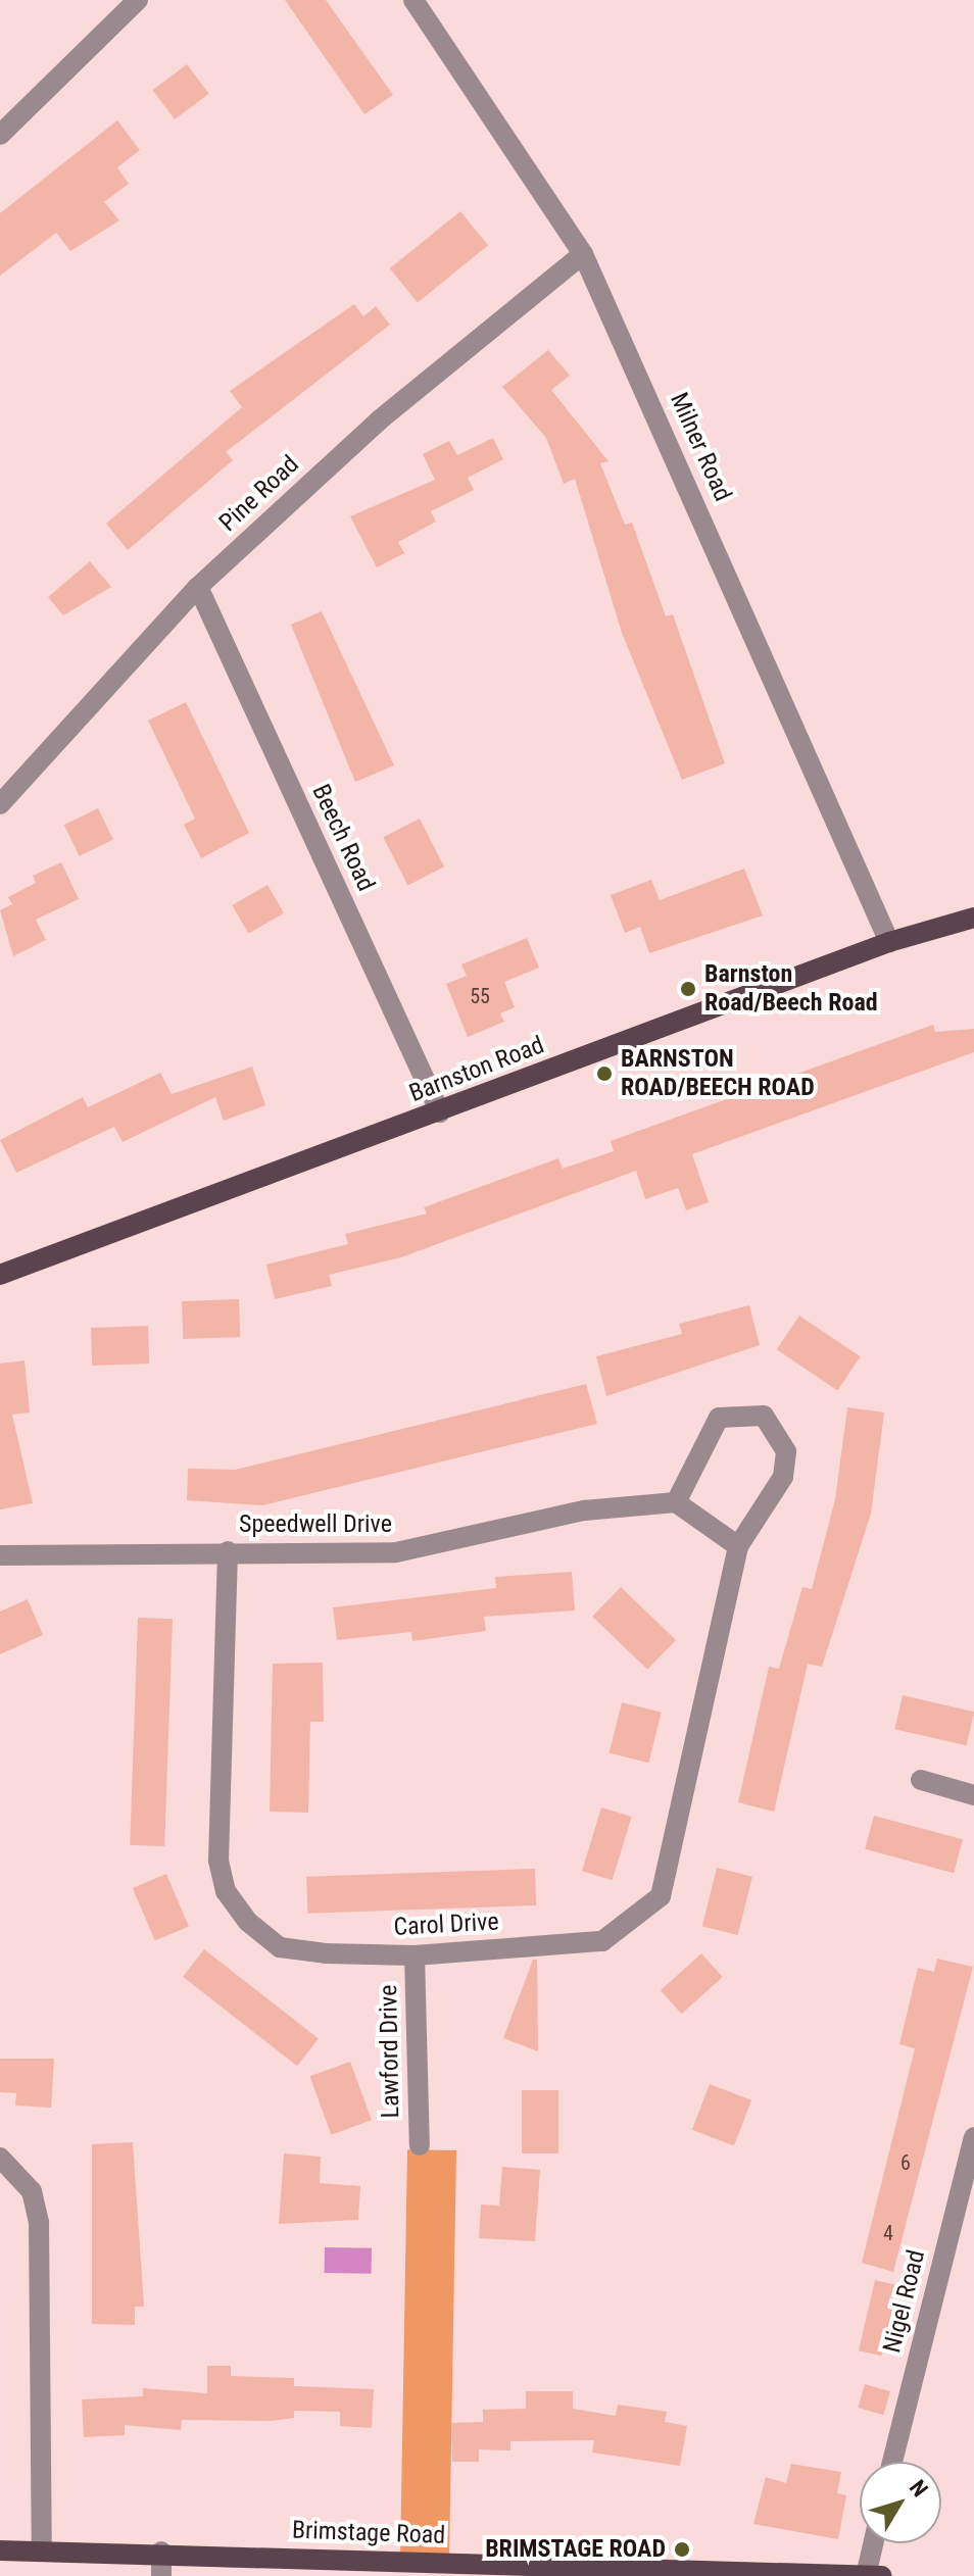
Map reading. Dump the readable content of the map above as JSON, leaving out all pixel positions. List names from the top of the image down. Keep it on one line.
{"streets":{"main road":["Barnston Road","Brimstage Road"],"street":["Milner Road","Pine Road","Beech Road","Speedwell Drive","Carol Drive","Lawford Drive","Nigel Road"]},"crossings":[["Milner Road","Pine Road"],["Milner Road","Barnston Road"],["Pine Road","Beech Road"],["Beech Road","Barnston Road"],["Speedwell Drive","Carol Drive"],["Carol Drive","Lawford Drive"]],"places":["Barnston Road/Beech Road","BARNSTON ROAD/BEECH ROAD","BRIMSTAGE ROAD"],"house_numbers":["55","6","4"],"north":"top right"}
